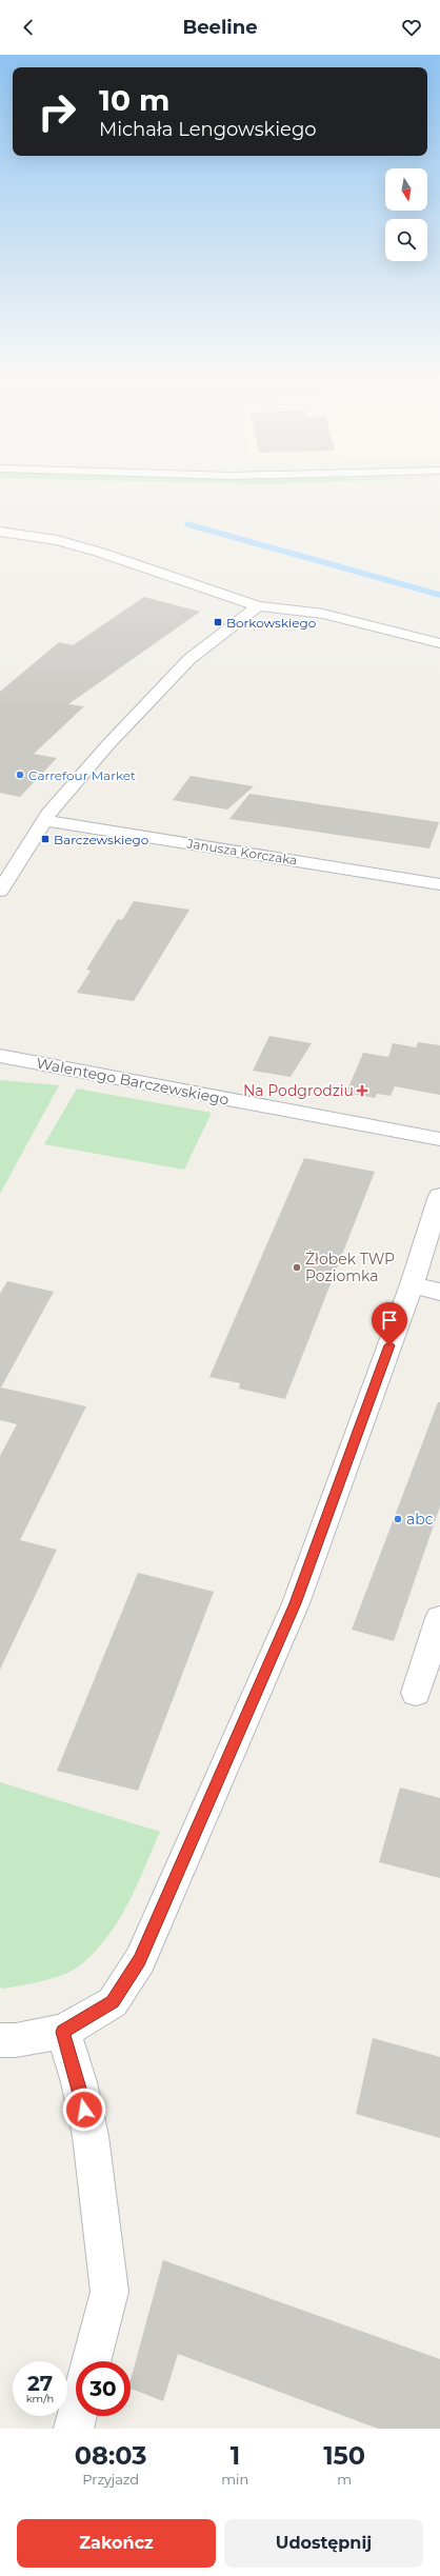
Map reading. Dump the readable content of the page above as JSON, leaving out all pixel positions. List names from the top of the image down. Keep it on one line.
{"streets":{"street":["Janusza Korczaka","Walentego Barczewskiego"]},"places":{"transit":["Borkowskiego","Barczewskiego"],"other":["Carrefour Market","Żłobek TWP Poziomka","abc"],"health":["Na Podgrodziu"]},"north":"bottom","page":{"header":"Beeline","turn":["10 m","Michała Lengowskiego"],"speed":"27 km/h","limit":"30","eta":["08:03","Przyjazd","1","min","150","m"],"buttons":["Zakończ","Udostępnij"]}}
